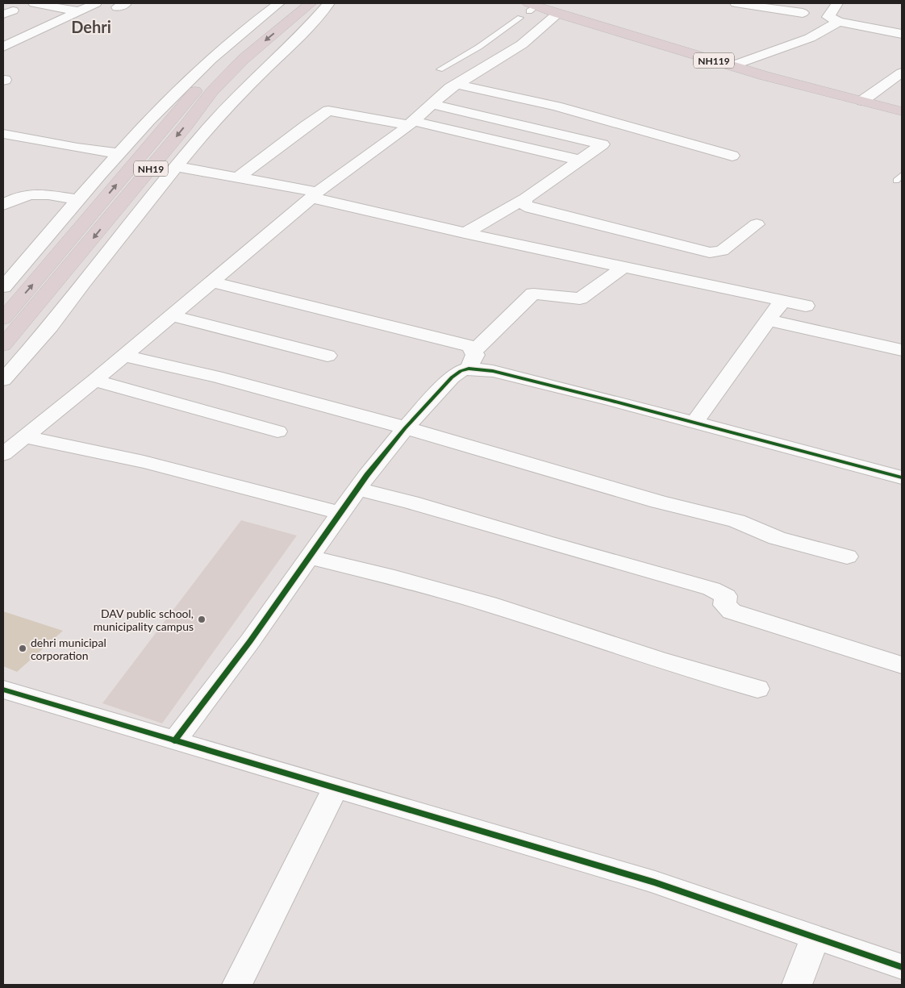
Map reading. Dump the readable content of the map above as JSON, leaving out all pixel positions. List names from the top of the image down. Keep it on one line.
{"streets":{"highway":["NH119","NH19"]},"districts":["Dehri"],"places":["DAV public school, municipality campus","dehri municipal corporation"]}
